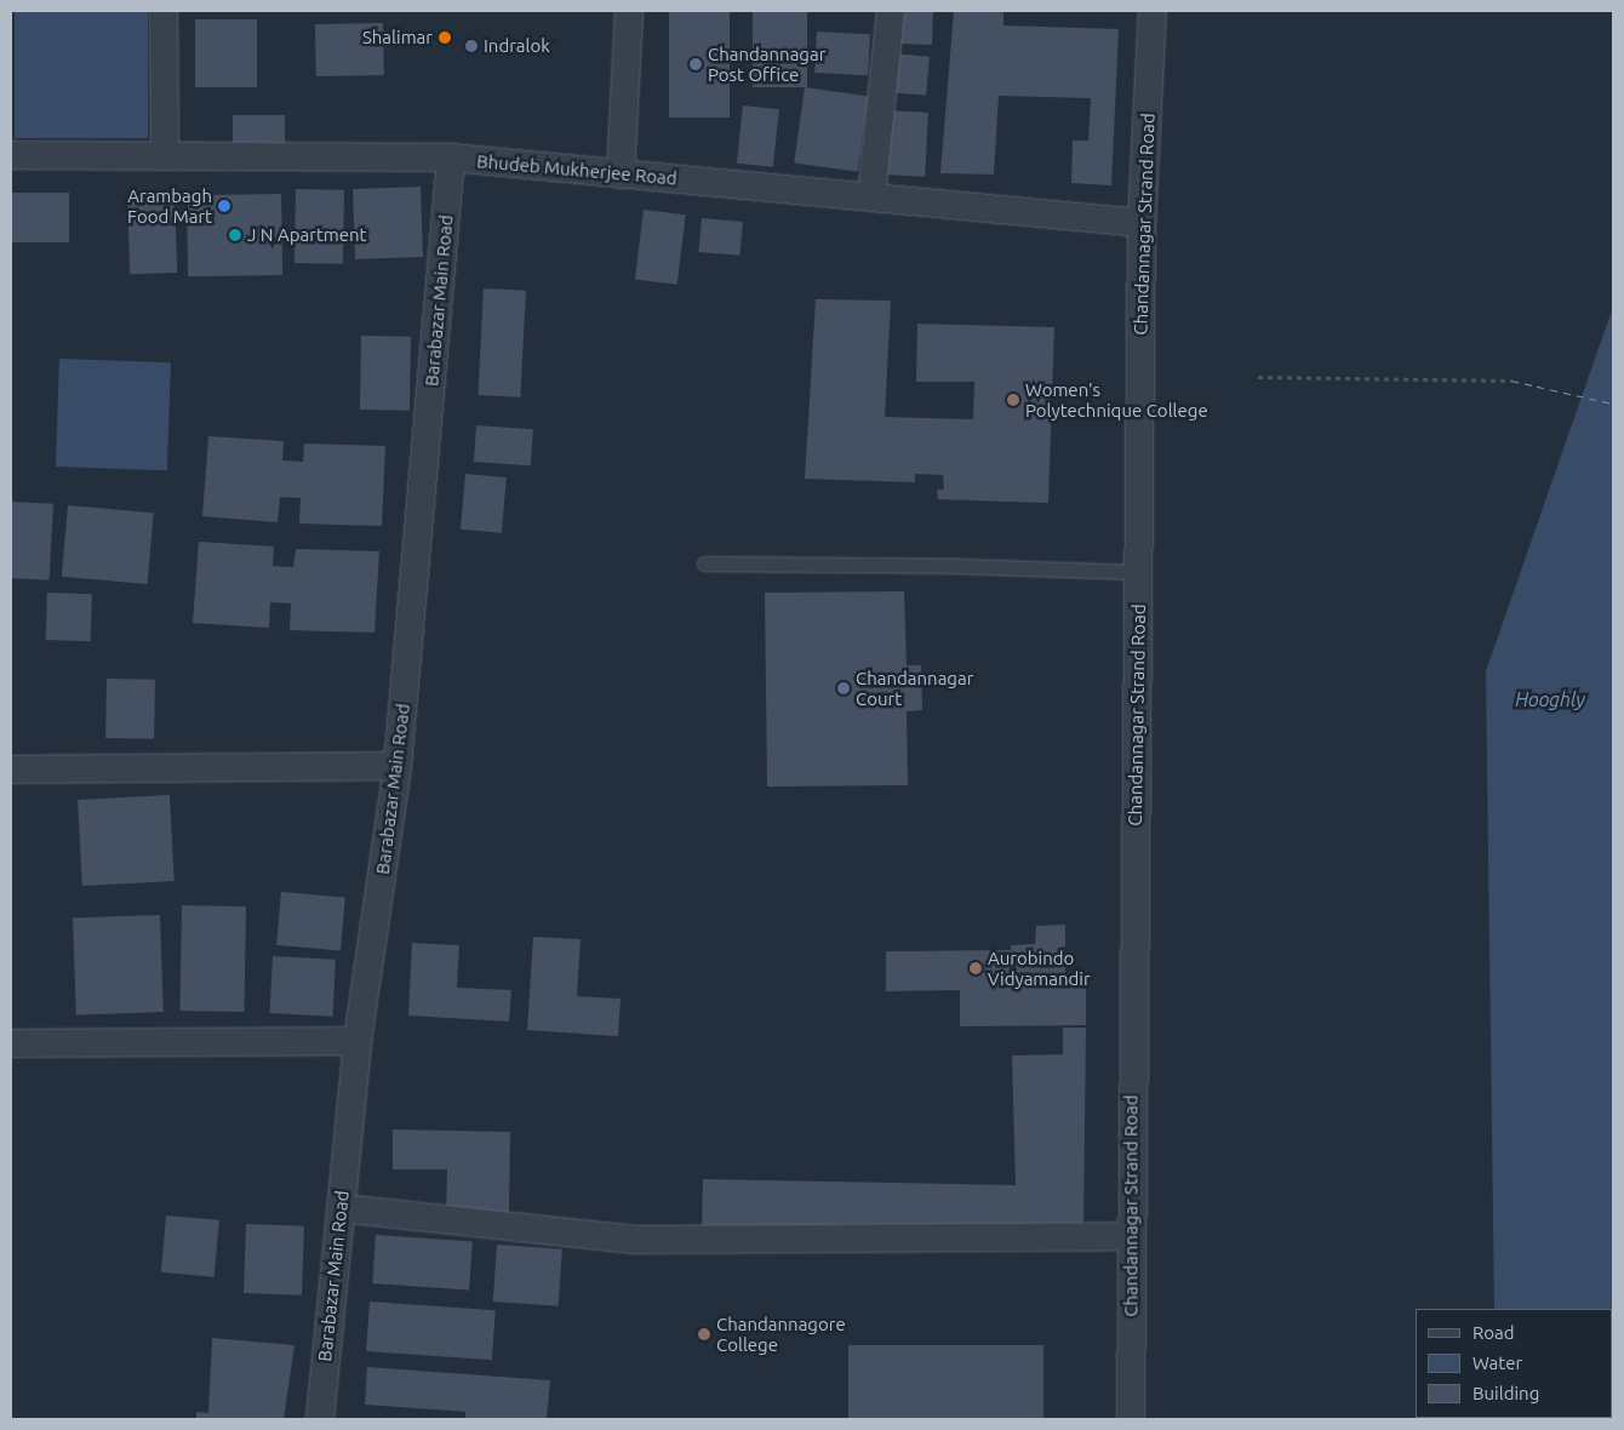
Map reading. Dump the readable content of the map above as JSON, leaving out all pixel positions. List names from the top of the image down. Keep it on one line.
{"streets":{"street":["Bhudeb Mukherjee Road","Chandannagar Strand Road","Barabazar Main Road"]},"crossings":[["Bhudeb Mukherjee Road","Chandannagar Strand Road"],["Bhudeb Mukherjee Road","Barabazar Main Road"]],"water":["Hooghly"],"places":["Shalimar","Indralok","Chandannagar Post Office","Arambagh Food Mart","J N Apartment","Women's Polytechnique College","Chandannagar Court","Aurobindo Vidyamandir","Chandannagore College"],"legend":["Road","Water","Building"]}
